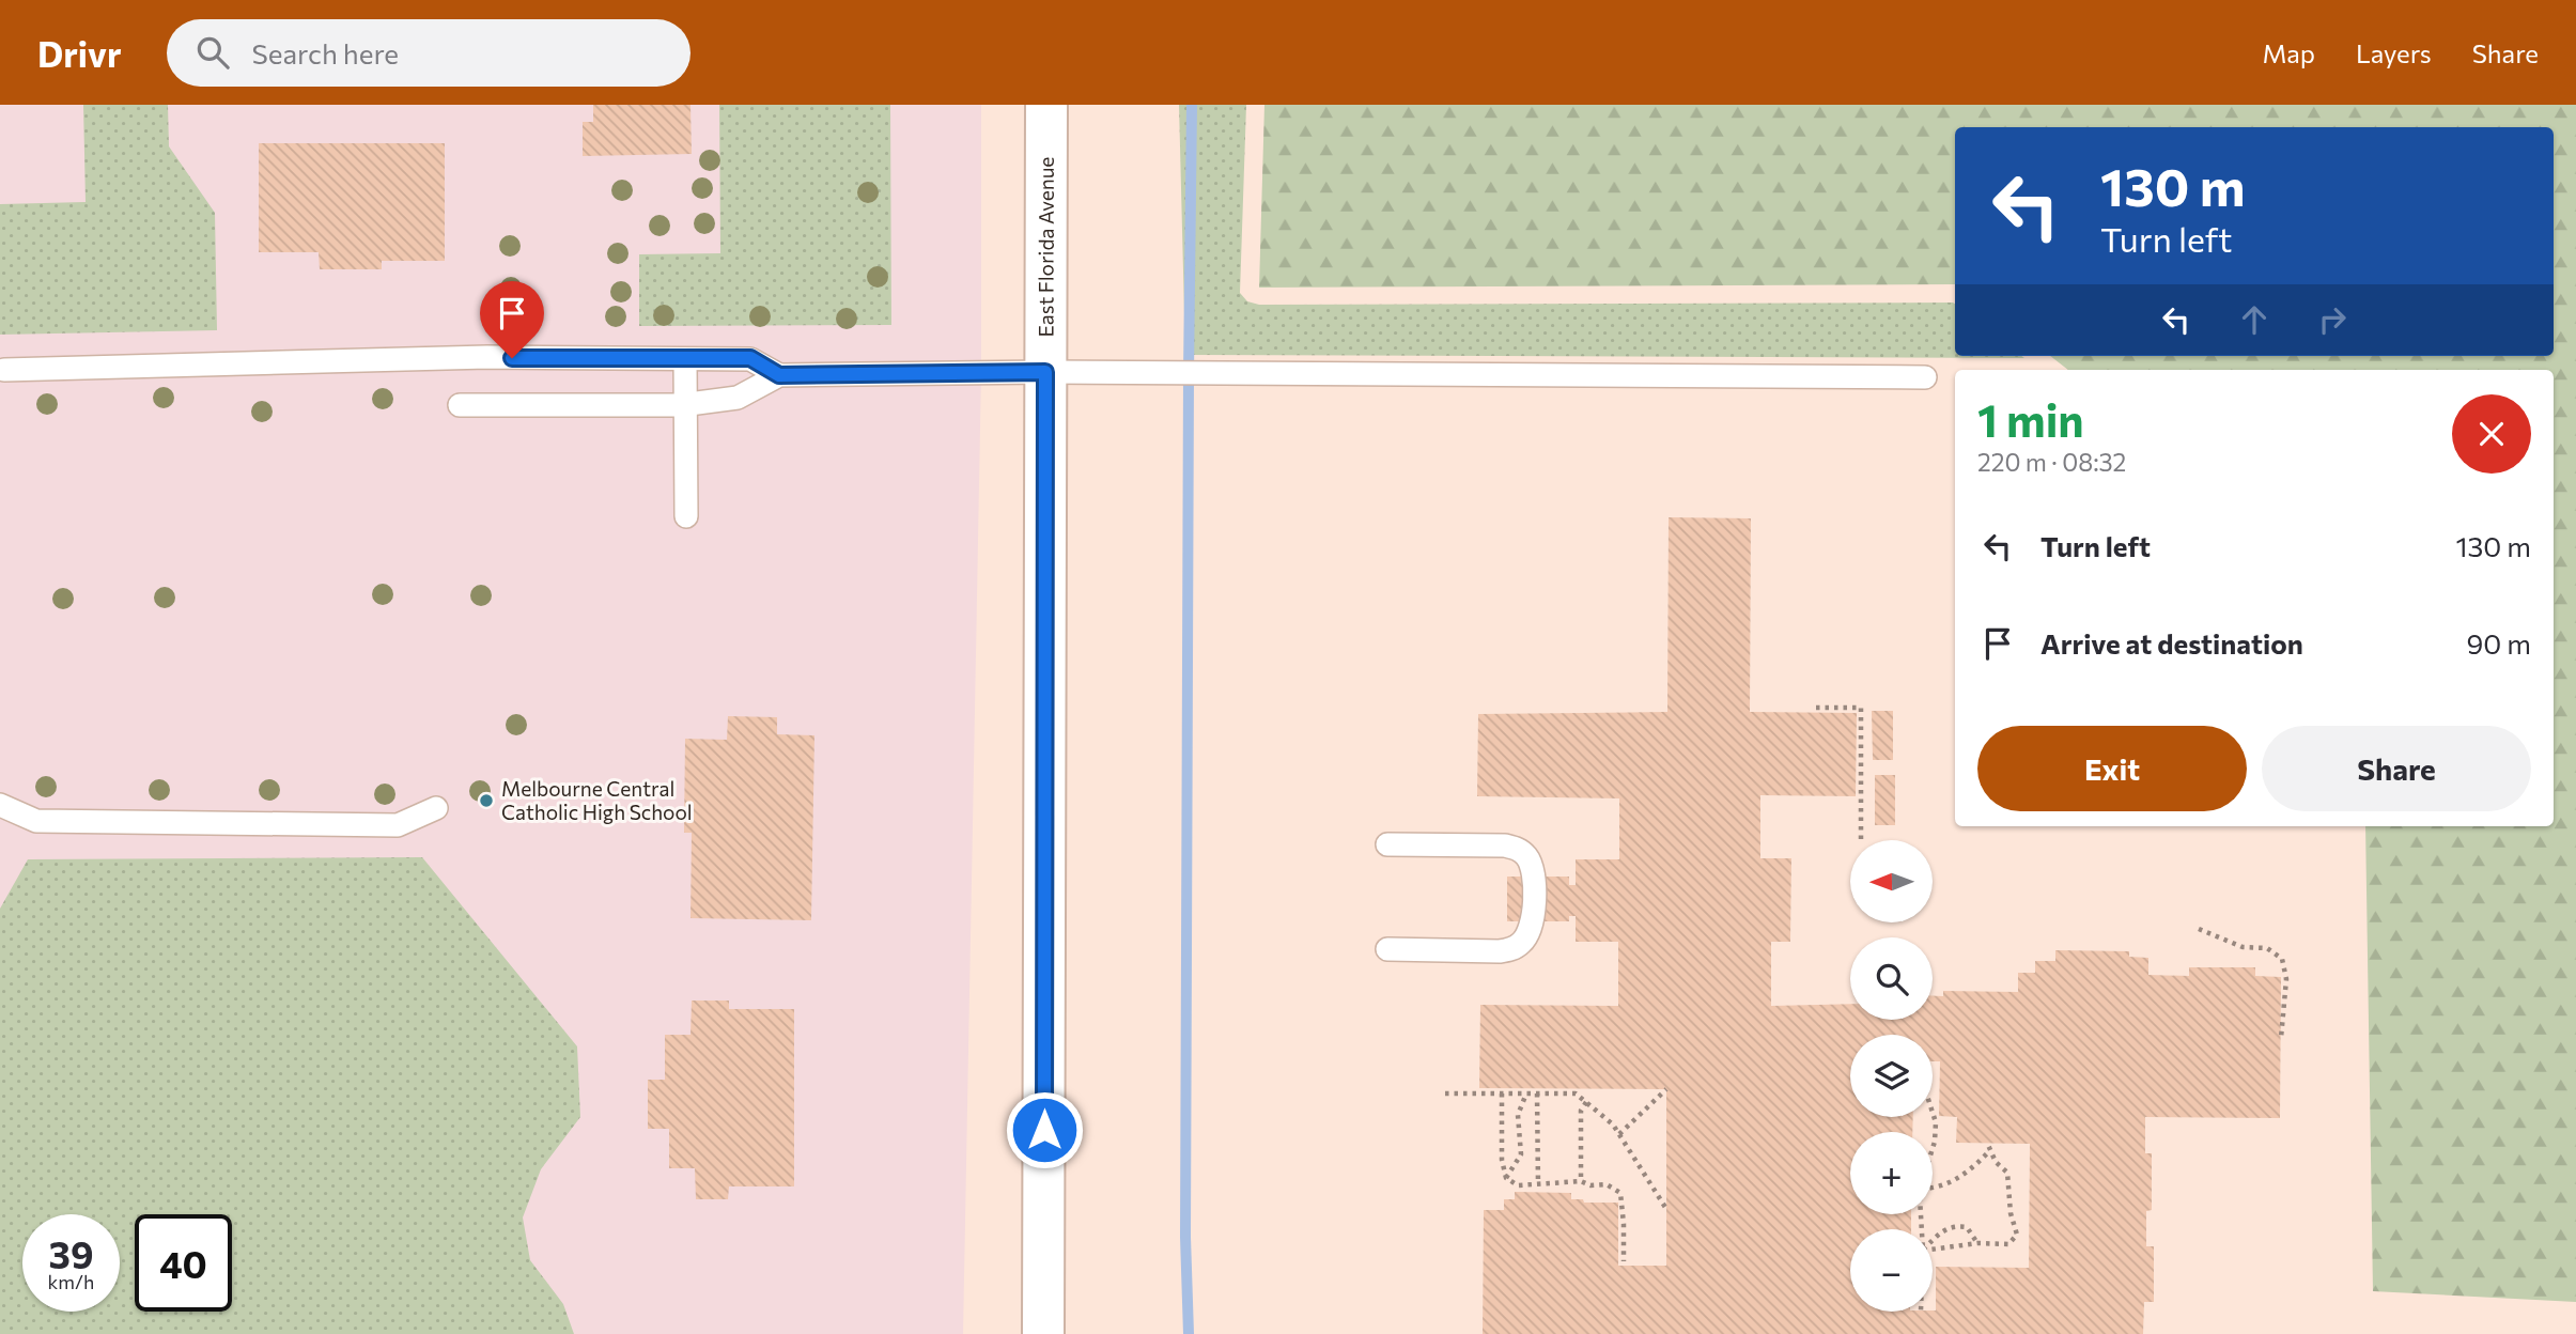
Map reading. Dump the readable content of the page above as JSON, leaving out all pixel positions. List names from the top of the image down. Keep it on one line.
{"streets":{"street":["East Florida Avenue"]},"places":["Melbourne Central Catholic High School"],"north":"left","page":{"header":"Drivr","search":"Search here","nav":["Map","Layers","Share"],"turn":["130 m","Turn left"],"heading":["1 min","220 m · 08:32"],"list":[{"name":"Turn left","value":"130 m"},{"name":"Arrive at destination","value":"90 m"}],"buttons":["Exit","Share"],"map_buttons":["+","−"],"speed":"39 km/h","limit":"40"}}
